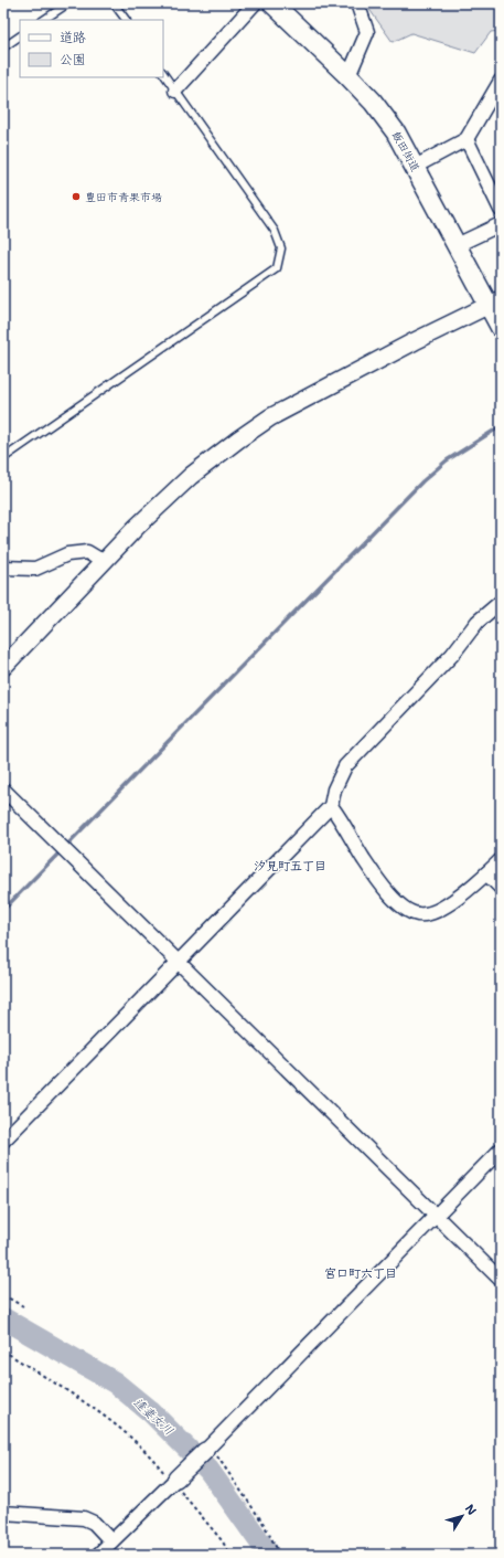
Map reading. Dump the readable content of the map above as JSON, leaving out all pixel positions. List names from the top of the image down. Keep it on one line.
{"streets":{"main road":["飯田街道"]},"districts":["汐見町五丁目","宮口町六丁目"],"water":["逢妻女川"],"places":["豊田市青果市場"],"legend":["道路","公園"],"north":"top right"}
